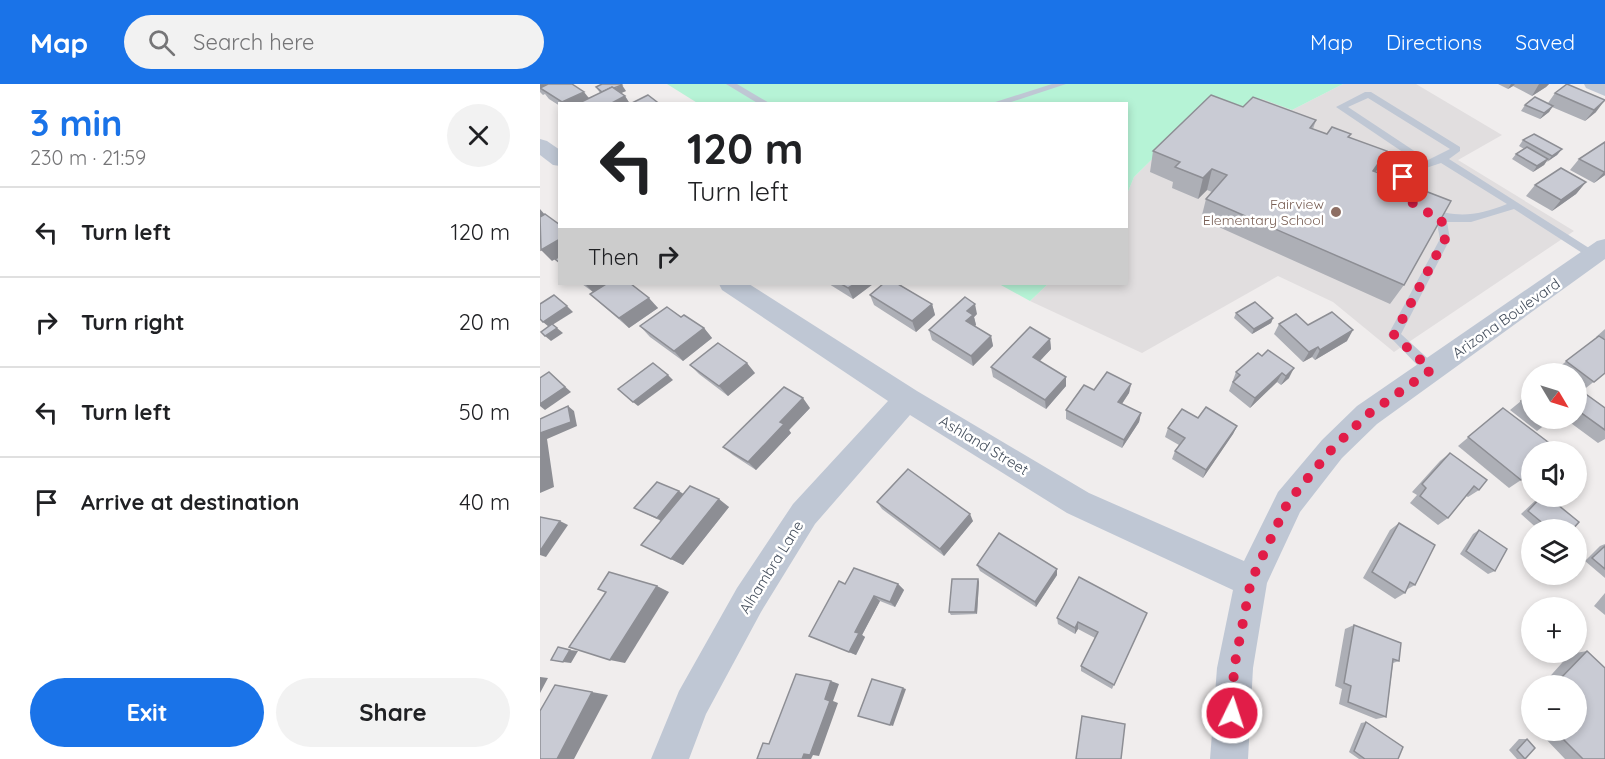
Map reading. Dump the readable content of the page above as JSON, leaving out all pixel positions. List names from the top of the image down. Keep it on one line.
{"streets":{"street":["Arizona Boulevard","Ashland Street","Alhambra Lane"]},"crossings":[["Arizona Boulevard","Ashland Street"],["Ashland Street","Alhambra Lane"]],"places":["Fairview Elementary School"],"north":"bottom right","page":{"header":"Map","search":"Search here","nav":["Map","Directions","Saved"],"heading":["3 min","230 m · 21:59"],"turn":["120 m","Turn left"],"list":[{"name":"Turn left","value":"120 m"},{"name":"Turn right","value":"20 m"},{"name":"Turn left","value":"50 m"},{"name":"Arrive at destination","value":"40 m"}],"then":"Then","map_buttons":["+","−"],"buttons":["Exit","Share"]}}
